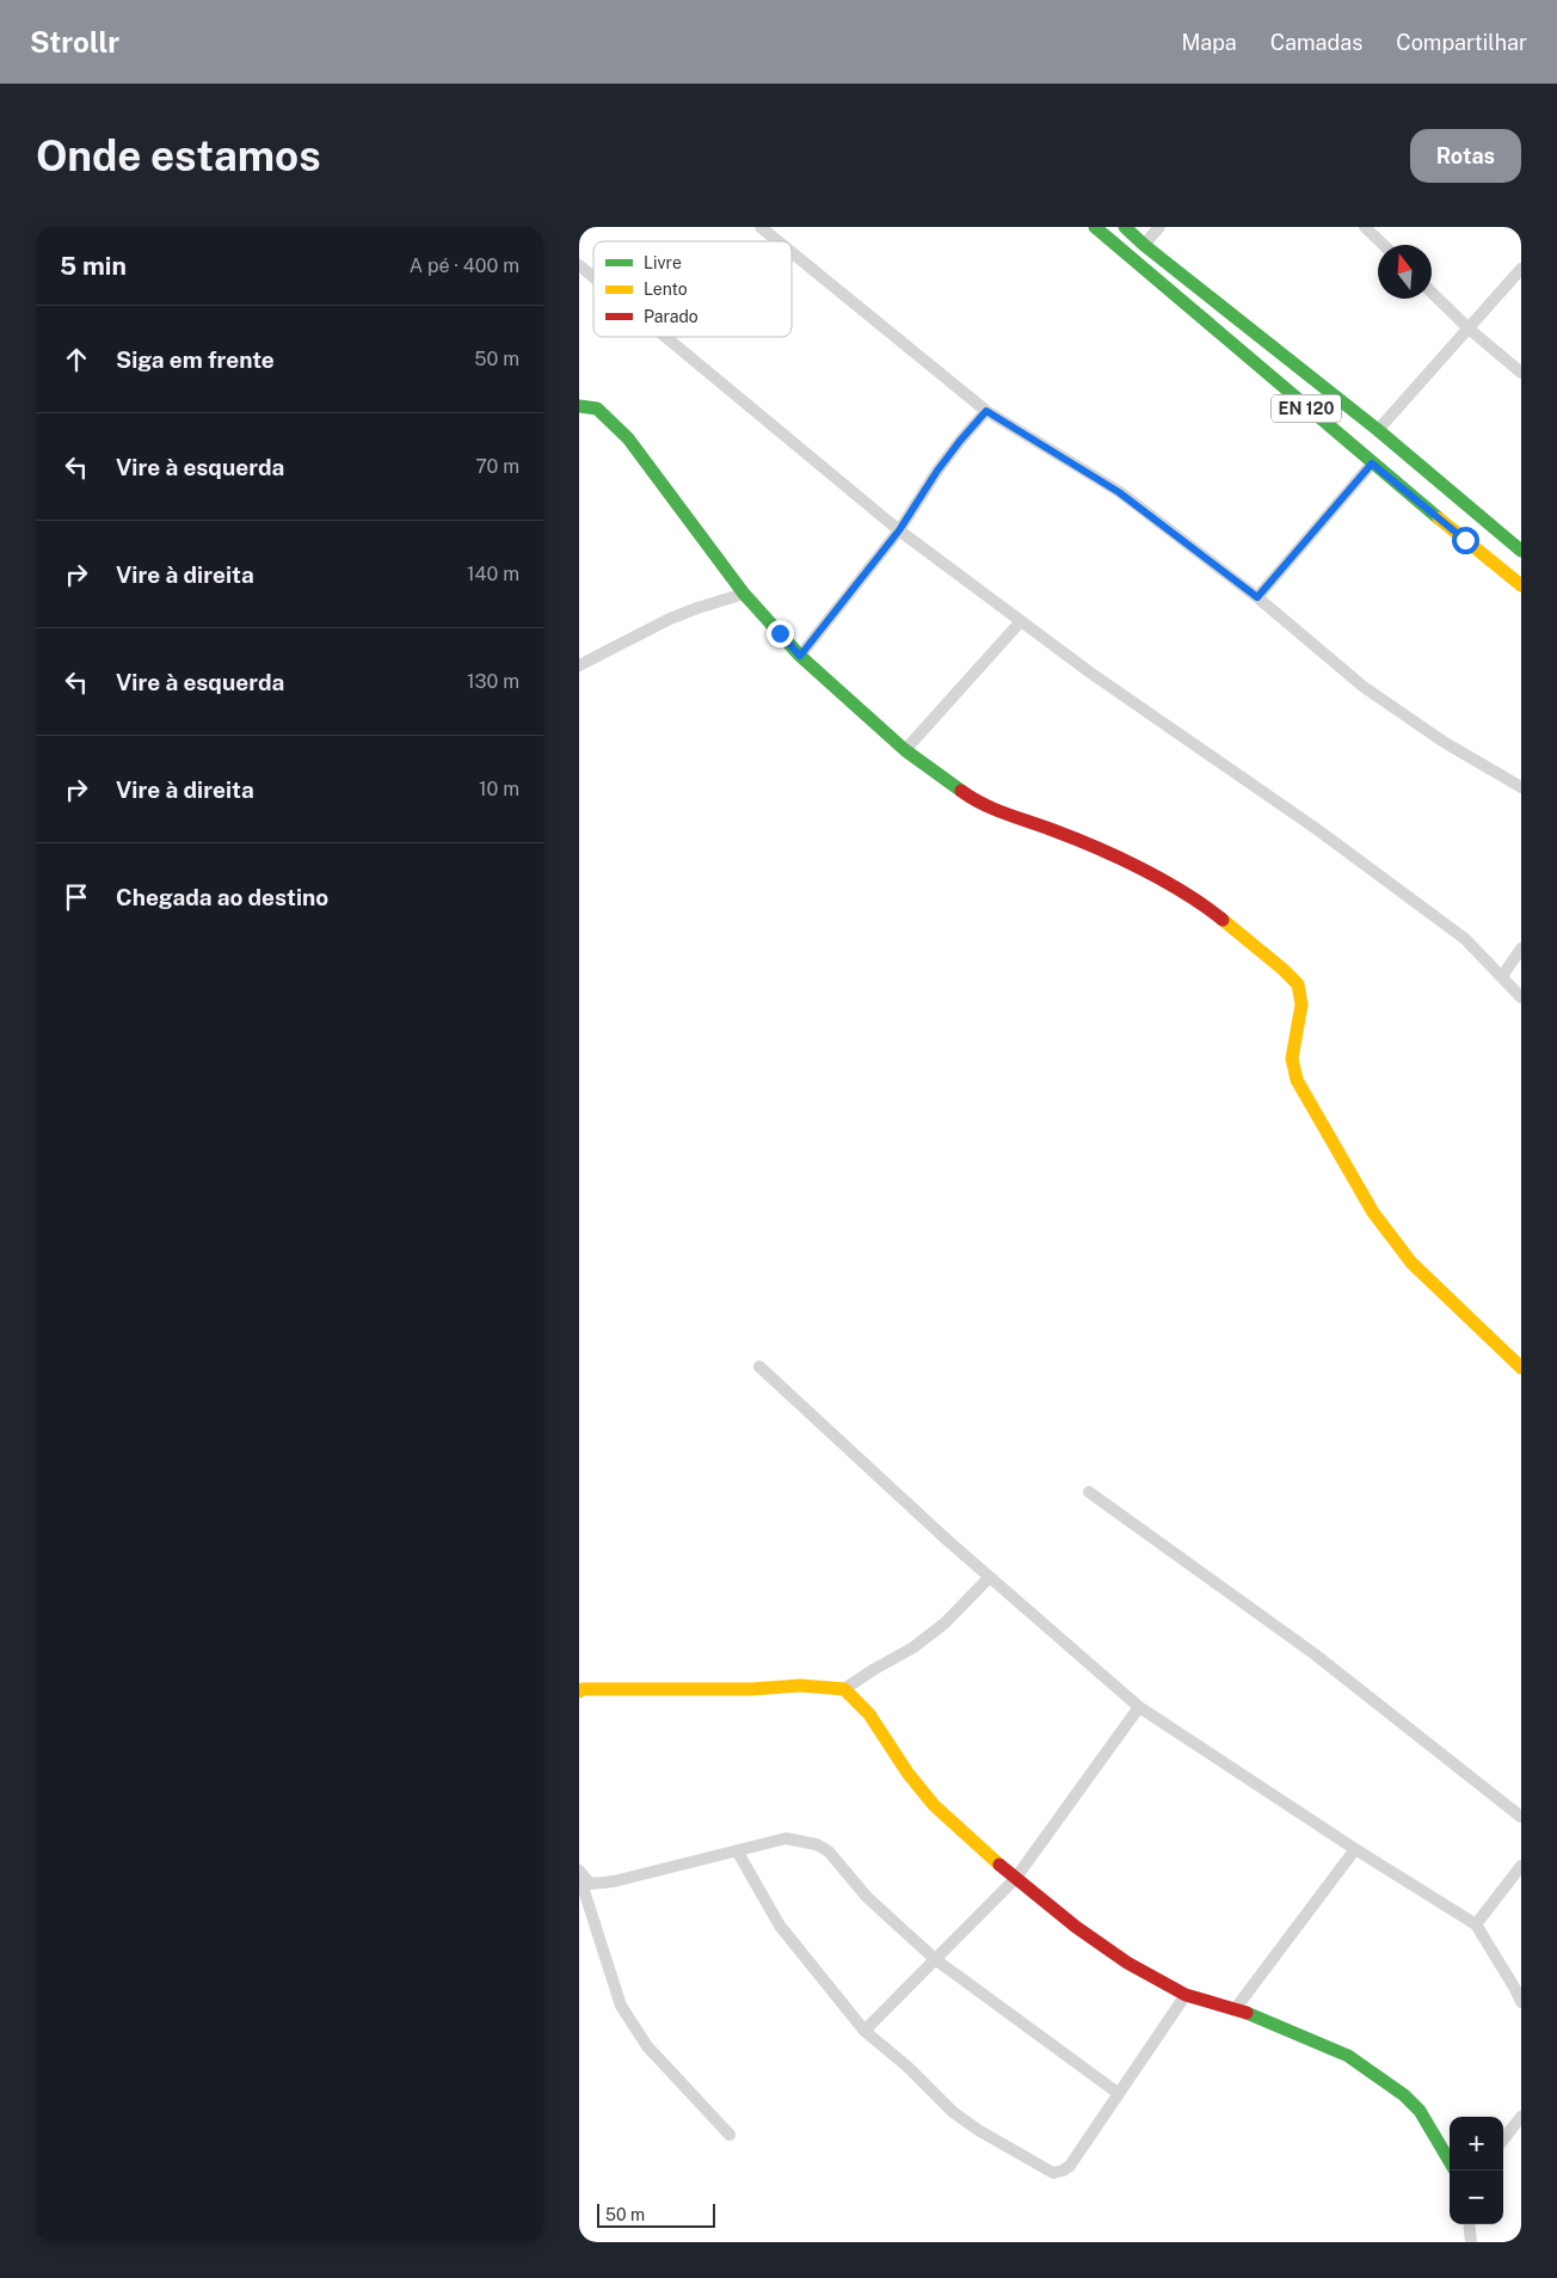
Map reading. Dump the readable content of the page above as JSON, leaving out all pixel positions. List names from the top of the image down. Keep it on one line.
{"streets":{"street":["EN 120"]},"legend":["Livre","Lento","Parado"],"scale_bar":"50 m","north":"top","page":{"header":"Strollr","nav":["Mapa","Camadas","Compartilhar"],"buttons":"Rotas","title":"Onde estamos","heading":["5 min","A pé · 400 m"],"list":[["Siga em frente","50 m"],["Vire à esquerda","70 m"],["Vire à direita","140 m"],["Vire à esquerda","130 m"],["Vire à direita","10 m"],"Chegada ao destino"],"map_buttons":["+","−"],"scale":"50 m"}}
